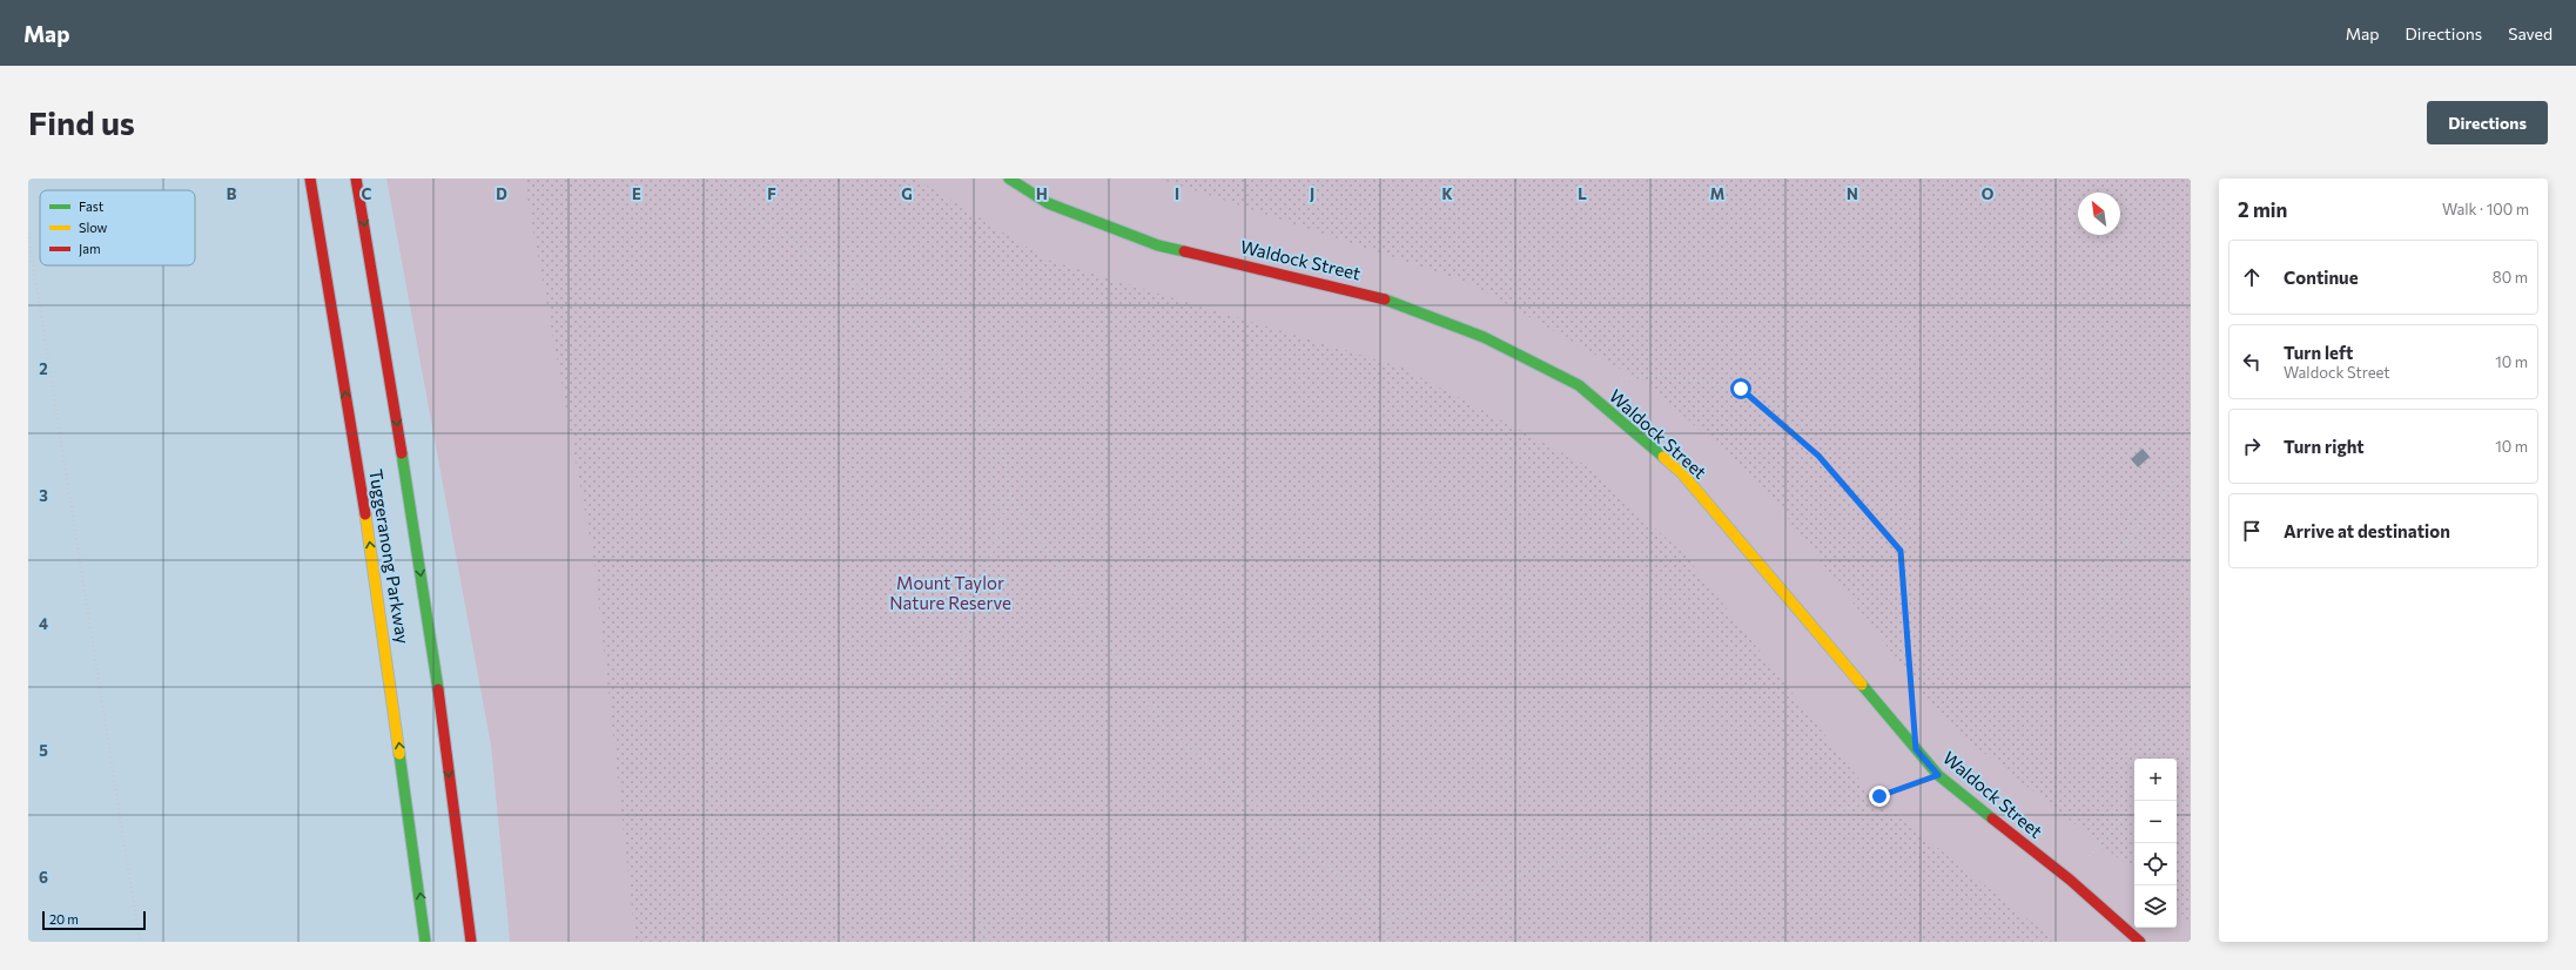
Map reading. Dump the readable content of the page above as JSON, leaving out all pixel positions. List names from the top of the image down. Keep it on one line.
{"streets":{"main road":["Waldock Street","Tuggeranong Parkway"]},"parks":["Mount Taylor Nature Reserve"],"legend":["Fast","Slow","Jam"],"scale_bar":"20 m","north":"top left","page":{"header":"Map","nav":["Map","Directions","Saved"],"buttons":"Directions","title":"Find us","heading":["2 min","Walk · 100 m"],"list":[["Continue","80 m"],["Turn left","Waldock Street","10 m"],["Turn right","10 m"],"Arrive at destination"],"map_buttons":["+","−"],"scale":"20 m"},"grid":{"columns":["B","C","D","E","F","G","H","I","J","K","L","M","N","O"],"rows":["2","3","4","5","6"]}}
